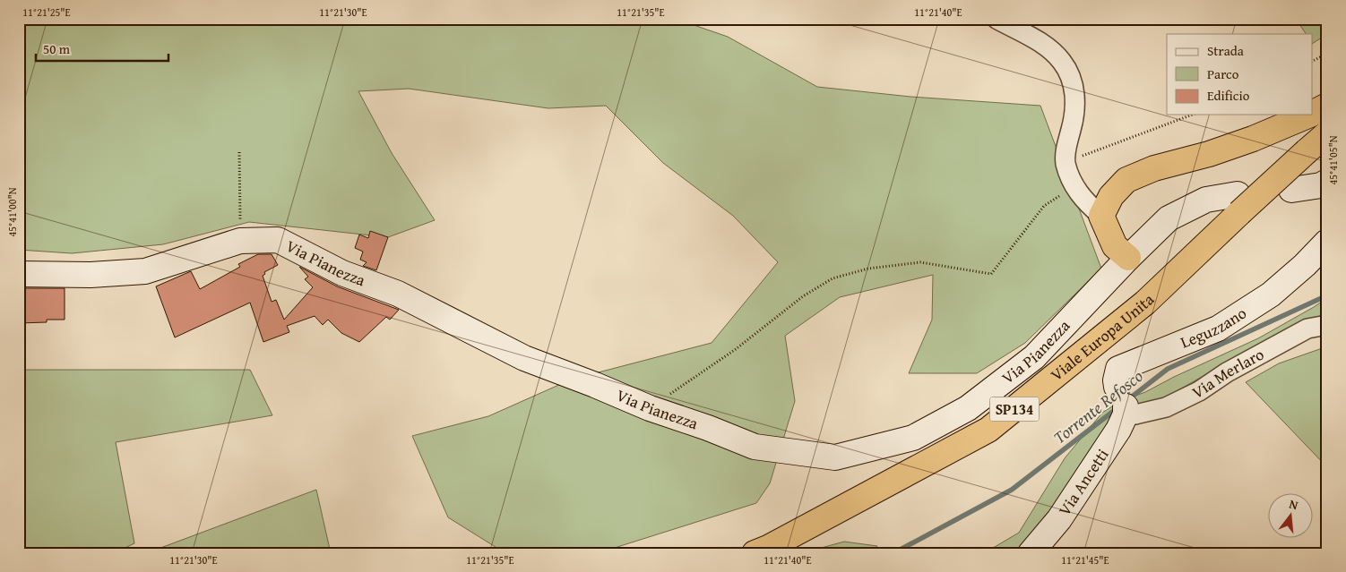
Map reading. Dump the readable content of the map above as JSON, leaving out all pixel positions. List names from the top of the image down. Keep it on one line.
{"streets":{"highway":["Viale Europa Unita","SP134"],"street":["Via Pianezza","Leguzzano","Via Merlaro","Via Ancetti"]},"crossings":[["Via Pianezza","Viale Europa Unita"],["Leguzzano","Via Merlaro"],["Leguzzano","Via Ancetti"],["Via Merlaro","Via Ancetti"]],"water":["Torrente Refosco"],"legend":["Strada","Parco","Edificio"],"scale_bar":"50 m","north":"top","coordinates":["11°21'25\"E","11°21'30\"E","11°21'35\"E","11°21'40\"E","45°41'05\"N","45°41'00\"N","11°21'45\"E"]}
